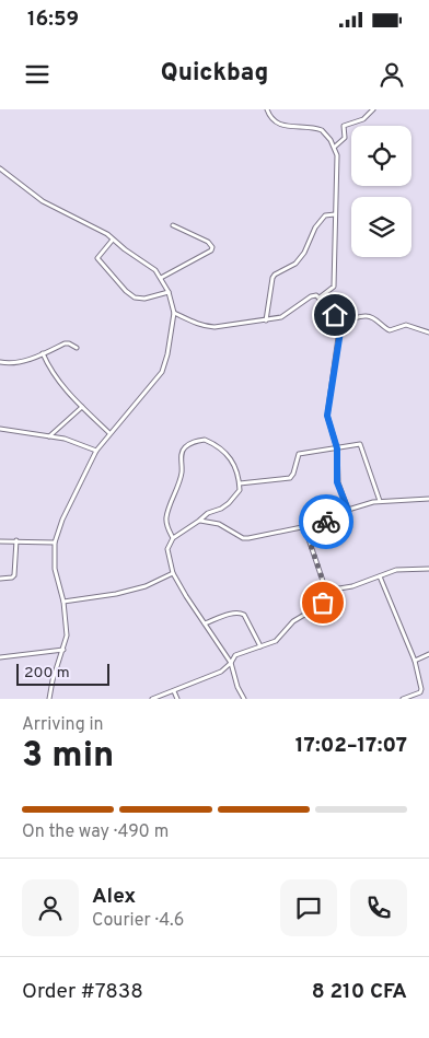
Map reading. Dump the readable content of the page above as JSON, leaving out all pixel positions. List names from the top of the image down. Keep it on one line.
{"scale_bar":"200 m","page":{"status":"16:59","header":"Quickbag","scale":"200 m","heading":["3 min","Arriving in","17:02–17:07"],"panel":["Alex","Courier · 4.6","Order #7838","8 210 CFA"],"bar":"On the way · 490 m"}}
